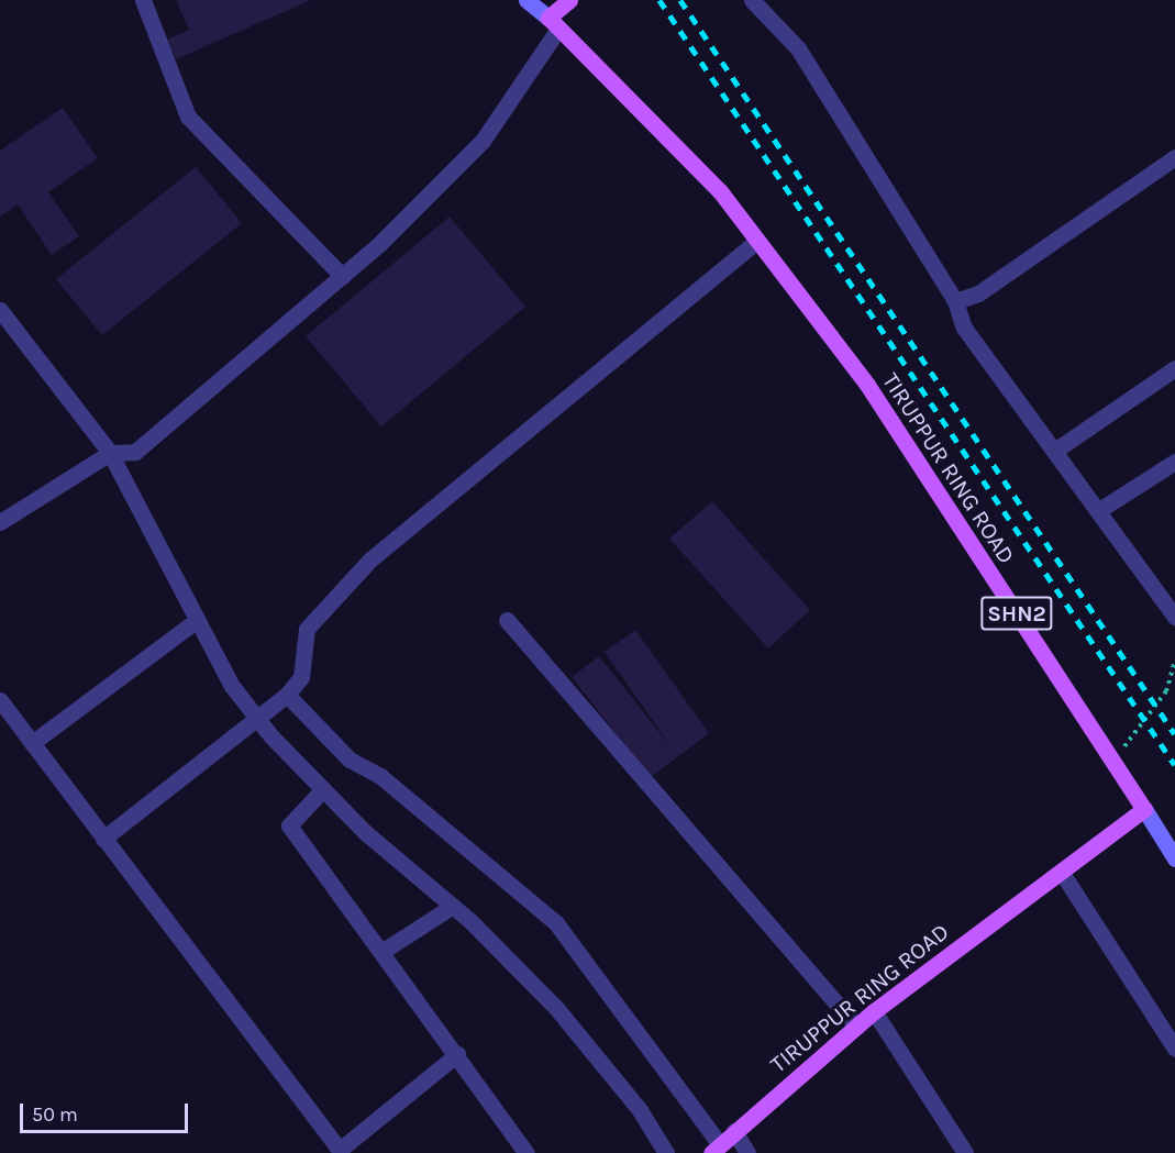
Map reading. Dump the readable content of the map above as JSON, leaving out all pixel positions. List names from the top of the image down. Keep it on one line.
{"streets":{"main road":["TIRUPPUR RING ROAD","SHN2"]},"scale_bar":"50 m"}
